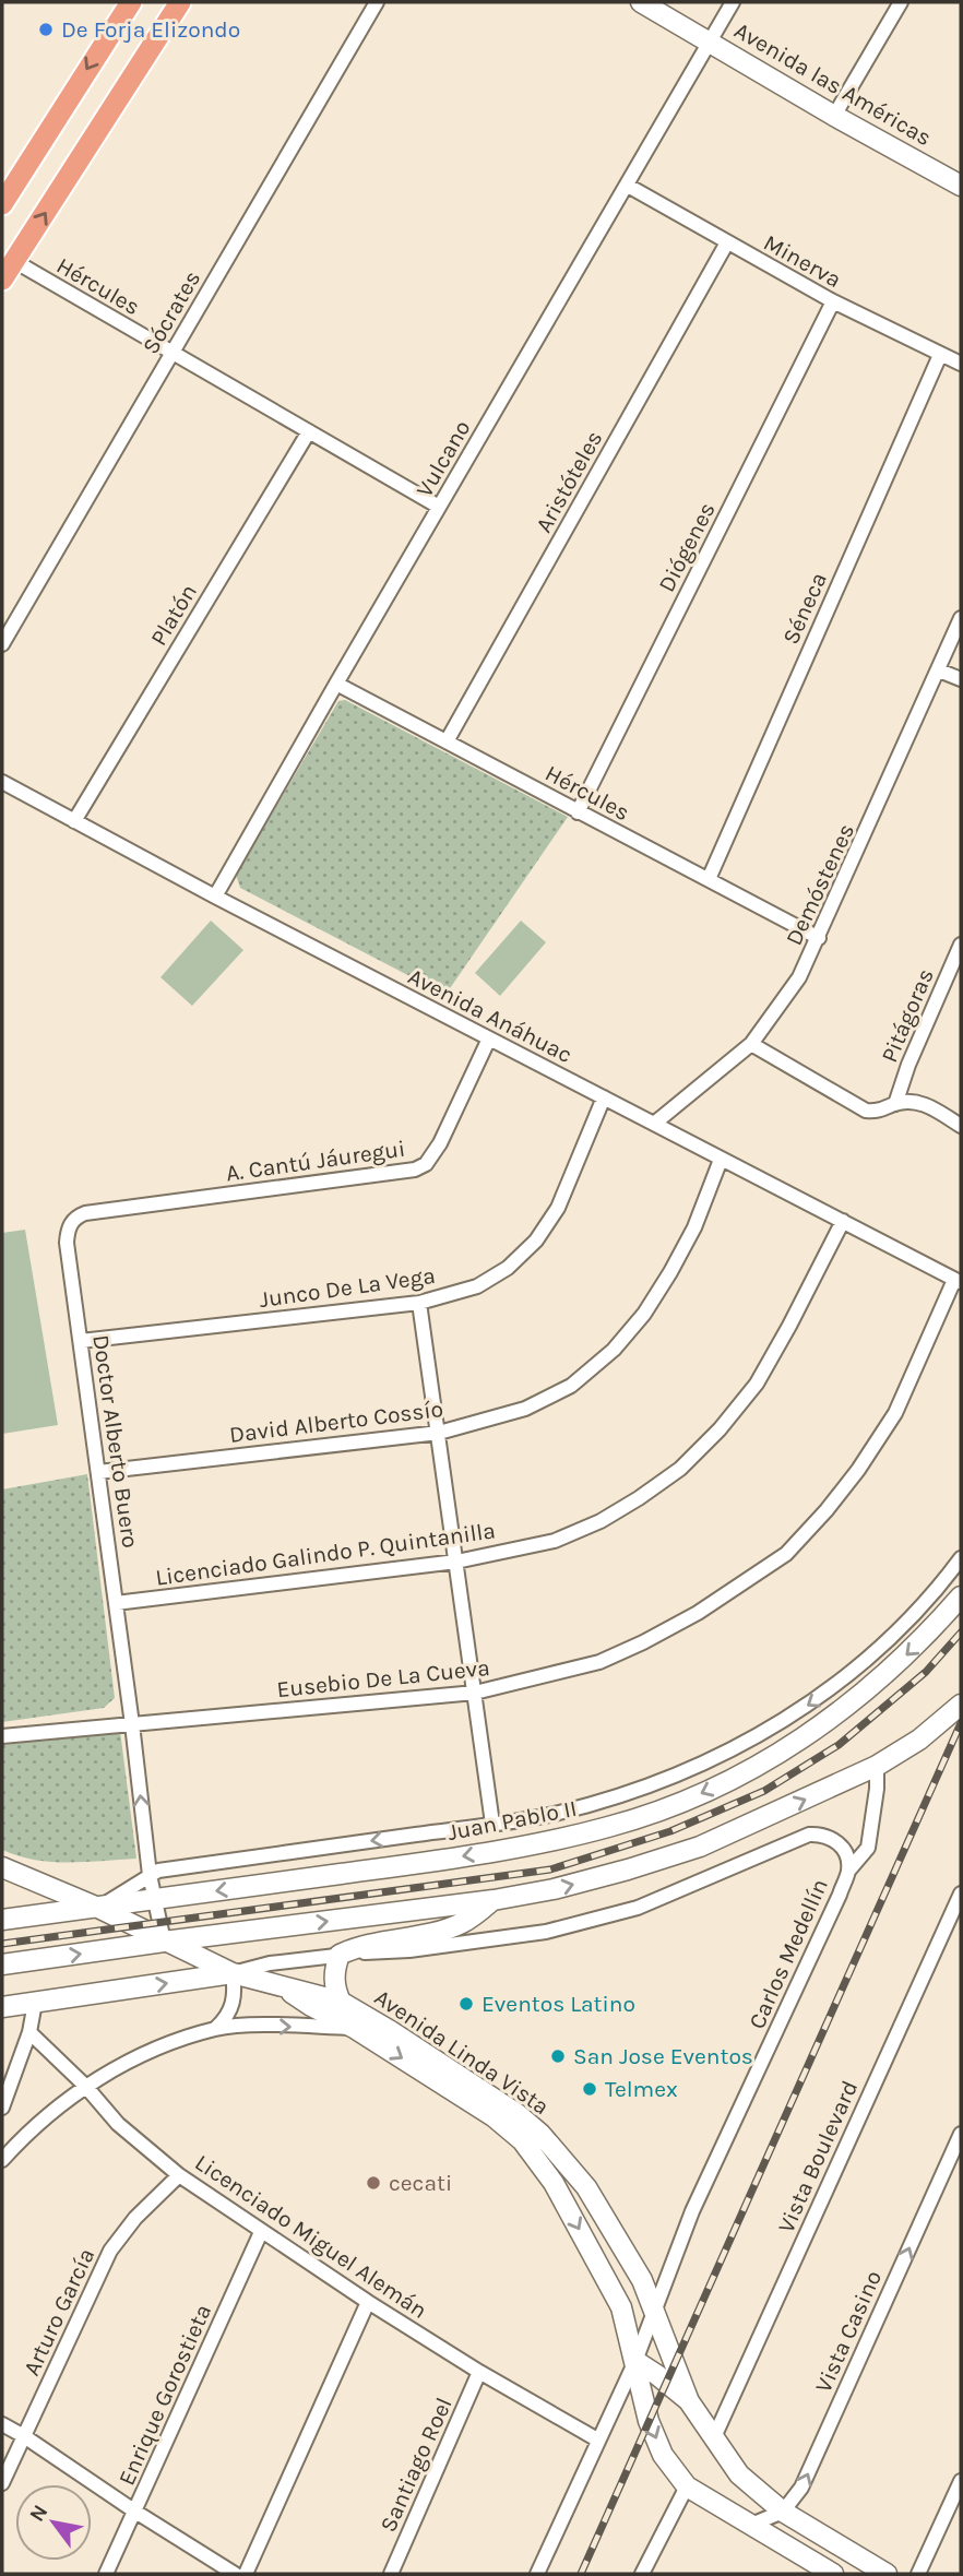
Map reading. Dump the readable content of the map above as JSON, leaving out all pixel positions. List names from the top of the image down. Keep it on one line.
{"streets":{"main road":["Avenida las Américas","Juan Pablo II","Avenida Linda Vista"],"street":["Minerva","Hércules","Sócrates","Vulcano","Aristóteles","Diógenes","Séneca","Platón","Demóstenes","Avenida Anáhuac","Pitágoras","A. Cantú Jáuregui","Junco De La Vega","David Alberto Cossío","Doctor Alberto Buero","Licenciado Galindo P. Quintanilla","Eusebio De La Cueva","Carlos Medellín","Vista Boulevard","Licenciado Miguel Alemán","Arturo García","Vista Casino","Enrique Gorostieta","Santiago Roel"]},"crossings":[["Avenida las Américas","Vulcano"],["Minerva","Vulcano"],["Minerva","Aristóteles"],["Minerva","Diógenes"],["Minerva","Séneca"],["Hércules","Sócrates"],["Hércules","Vulcano"],["Hércules","Aristóteles"],["Hércules","Diógenes"],["Hércules","Séneca"],["Hércules","Platón"],["Hércules","Demóstenes"],["Vulcano","Avenida Anáhuac"],["Platón","Avenida Anáhuac"],["Demóstenes","Avenida Anáhuac"],["Avenida Anáhuac","A. Cantú Jáuregui"],["Avenida Anáhuac","Junco De La Vega"],["Avenida Anáhuac","David Alberto Cossío"],["Avenida Anáhuac","Licenciado Galindo P. Quintanilla"],["Avenida Anáhuac","Eusebio De La Cueva"],["A. Cantú Jáuregui","Doctor Alberto Buero"],["Junco De La Vega","Doctor Alberto Buero"],["David Alberto Cossío","Doctor Alberto Buero"],["Doctor Alberto Buero","Licenciado Galindo P. Quintanilla"],["Doctor Alberto Buero","Eusebio De La Cueva"],["Doctor Alberto Buero","Juan Pablo II"],["Doctor Alberto Buero","Avenida Linda Vista"],["Juan Pablo II","Avenida Linda Vista"],["Carlos Medellín","Avenida Linda Vista"],["Carlos Medellín","Licenciado Miguel Alemán"],["Avenida Linda Vista","Vista Boulevard"],["Avenida Linda Vista","Vista Casino"],["Licenciado Miguel Alemán","Arturo García"],["Licenciado Miguel Alemán","Enrique Gorostieta"],["Licenciado Miguel Alemán","Santiago Roel"]],"one_way":["Vista Casino"],"places":["De Forja Elizondo","Eventos Latino","San Jose Eventos","Telmex","cecati"],"north":"top left"}
